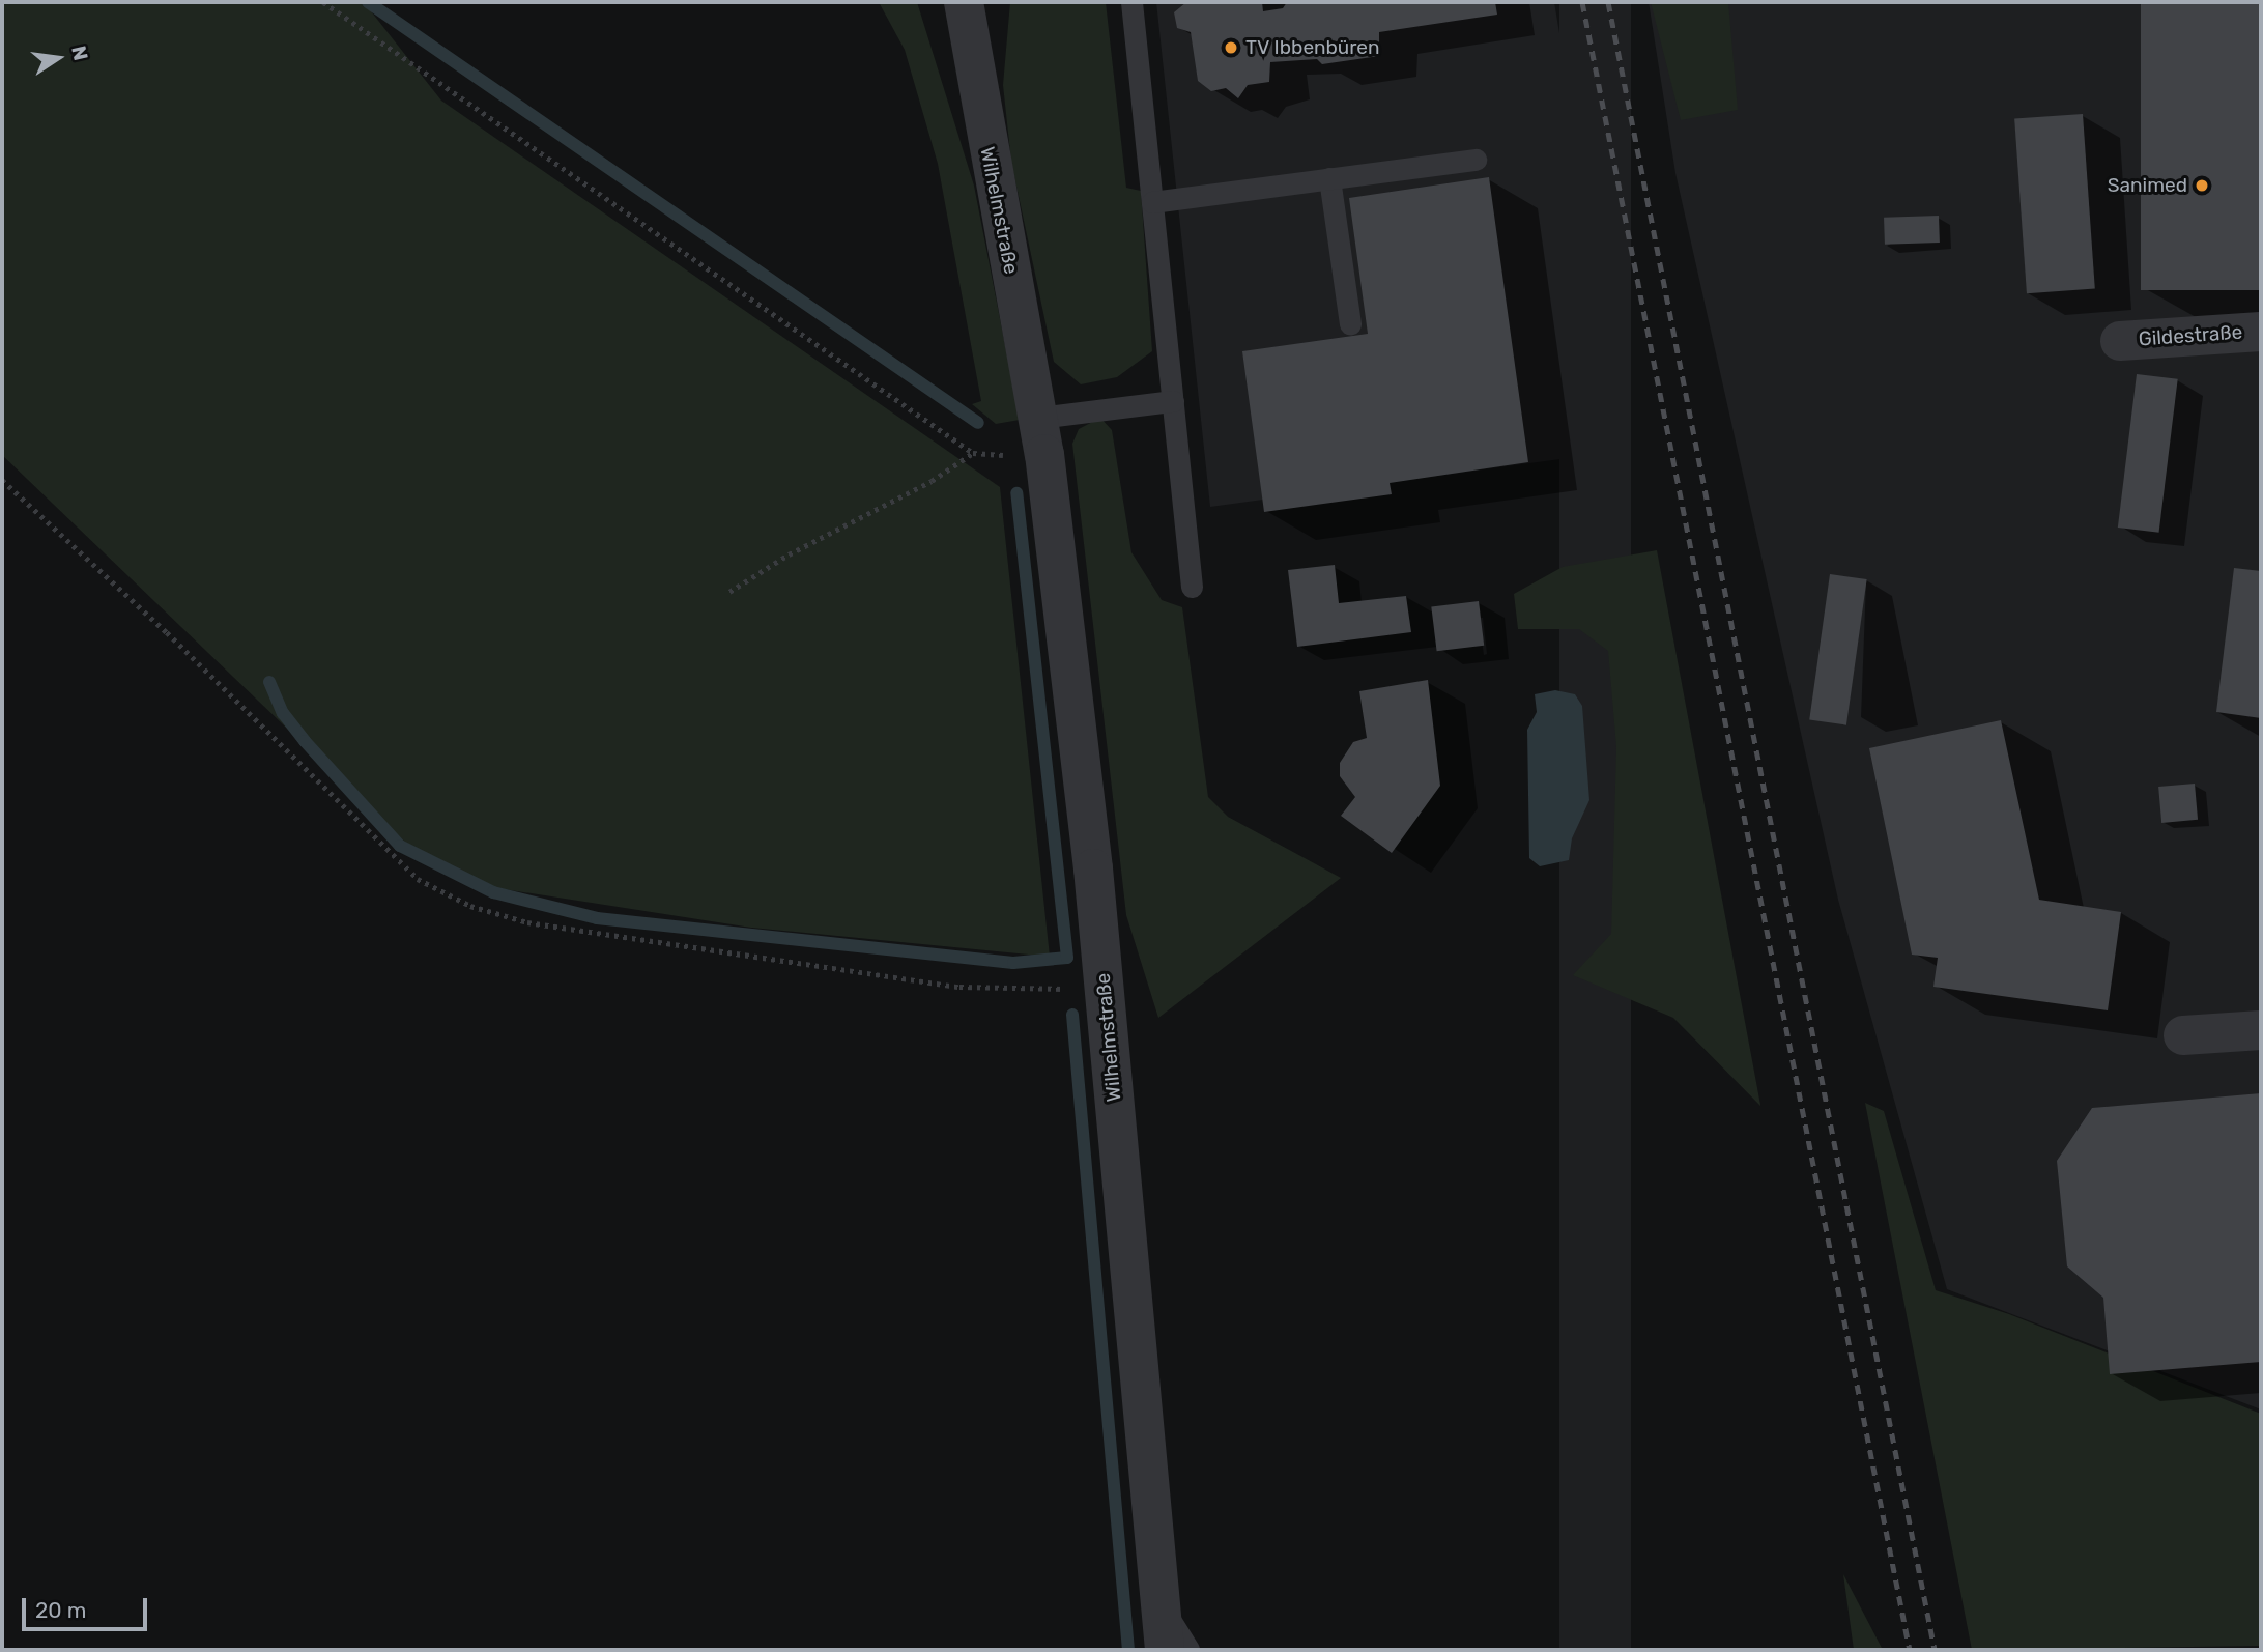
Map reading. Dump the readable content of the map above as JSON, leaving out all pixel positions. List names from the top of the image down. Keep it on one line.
{"streets":{"street":["Wilhelmstraße","Gildestraße"]},"places":["TV Ibbenbüren","Sanimed"],"scale_bar":"20 m","north":"right"}
